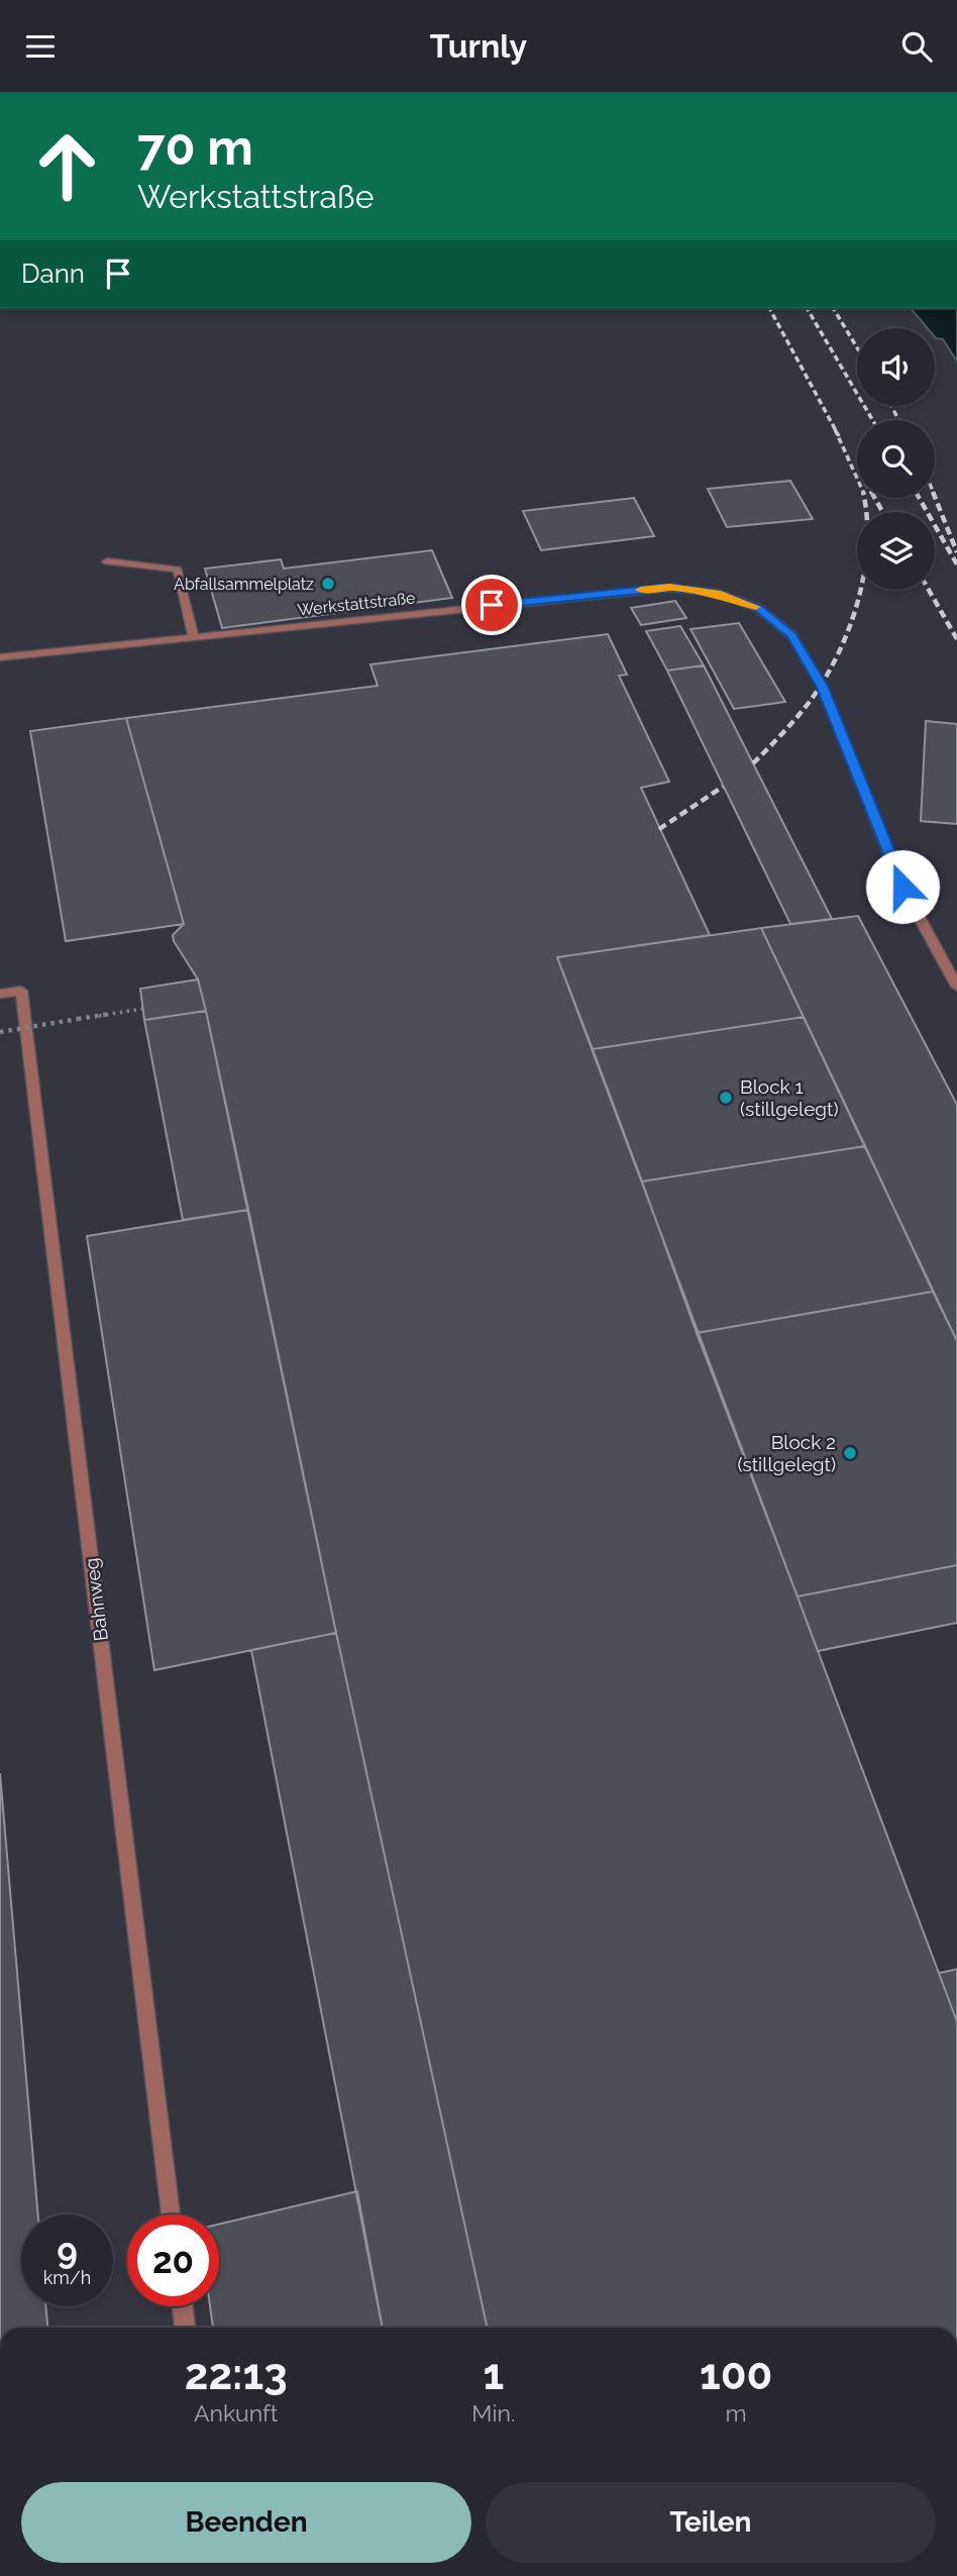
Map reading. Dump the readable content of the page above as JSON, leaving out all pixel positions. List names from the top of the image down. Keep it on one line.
{"streets":{"lane":["Werkstattstraße","Bahnweg"]},"places":["Abfallsammelplatz","Block 1 (stillgelegt)","Block 2 (stillgelegt)"],"page":{"header":"Turnly","turn":["70 m","Werkstattstraße"],"then":"Dann","speed":"9 km/h","limit":"20","eta":["22:13","Ankunft","1","Min.","100","m"],"buttons":["Beenden","Teilen"]}}
